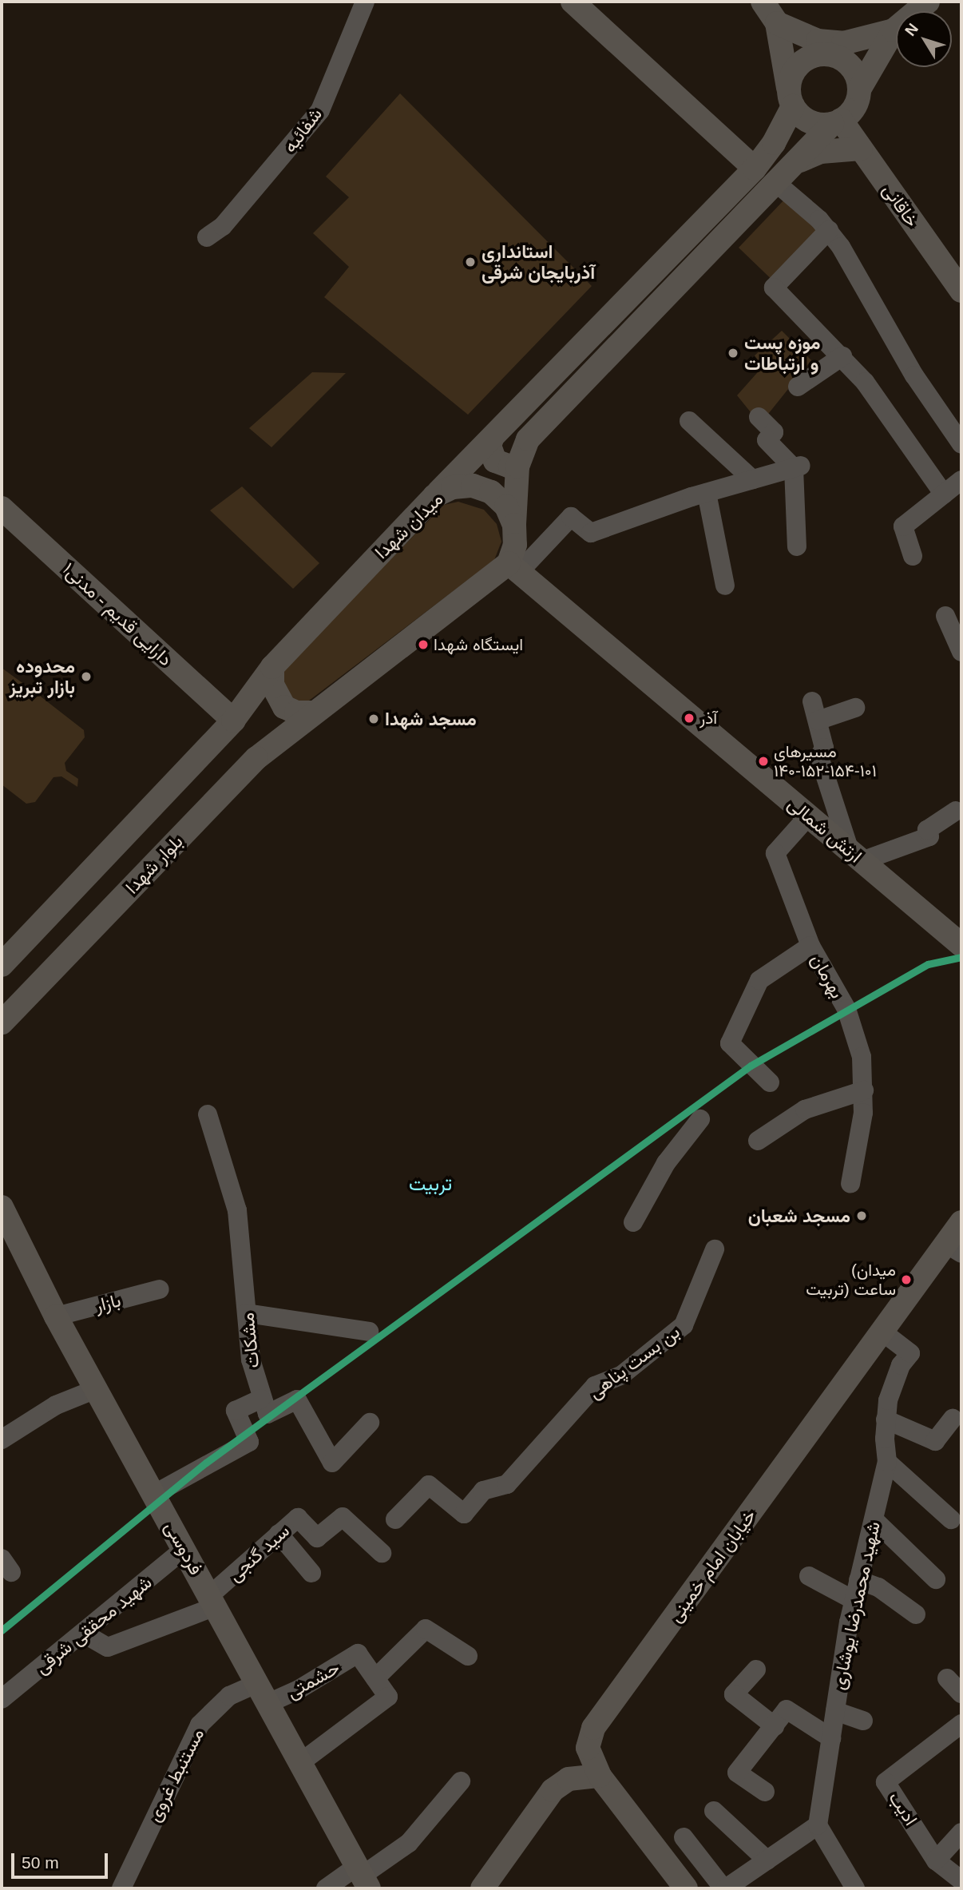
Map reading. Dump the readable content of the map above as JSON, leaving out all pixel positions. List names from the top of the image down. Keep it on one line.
{"streets":{"main road":["خاقانی","میدان شهدا","دارایی قدیم - مدنی۱","ارتش شمالی","بلوار شهدا","فردوسی","خیابان امام خمینی"],"street":["شفائیه","بهرمان","بازار","مشکات","بن بست پناهی","سید گنجی","شهید محمدرضا یوشاری","شهید محققی شرقی","حشمتی","مستنبط غروی","ادیب"]},"crossings":[["ارتش شمالی","بهرمان"],["بازار","فردوسی"],["فردوسی","سید گنجی"],["فردوسی","شهید محققی شرقی"],["فردوسی","حشمتی"],["فردوسی","مستنبط غروی"],["سید گنجی","شهید محققی شرقی"],["خیابان امام خمینی","شهید محمدرضا یوشاری"],["حشمتی","مستنبط غروی"]],"districts":["تربیت"],"places":["استانداری آذربایجان شرقی","موزه پست و ارتباطات","ایستگاه شهدا","محدوده بازار تبریز","آذر","مسجد شهدا","مسیرهای ۱۴۰-۱۵۲-۱۵۴-۱۰۱","مسجد شعبان","(میدان ساعت (تربیت"],"scale_bar":"50 m","north":"top left"}
